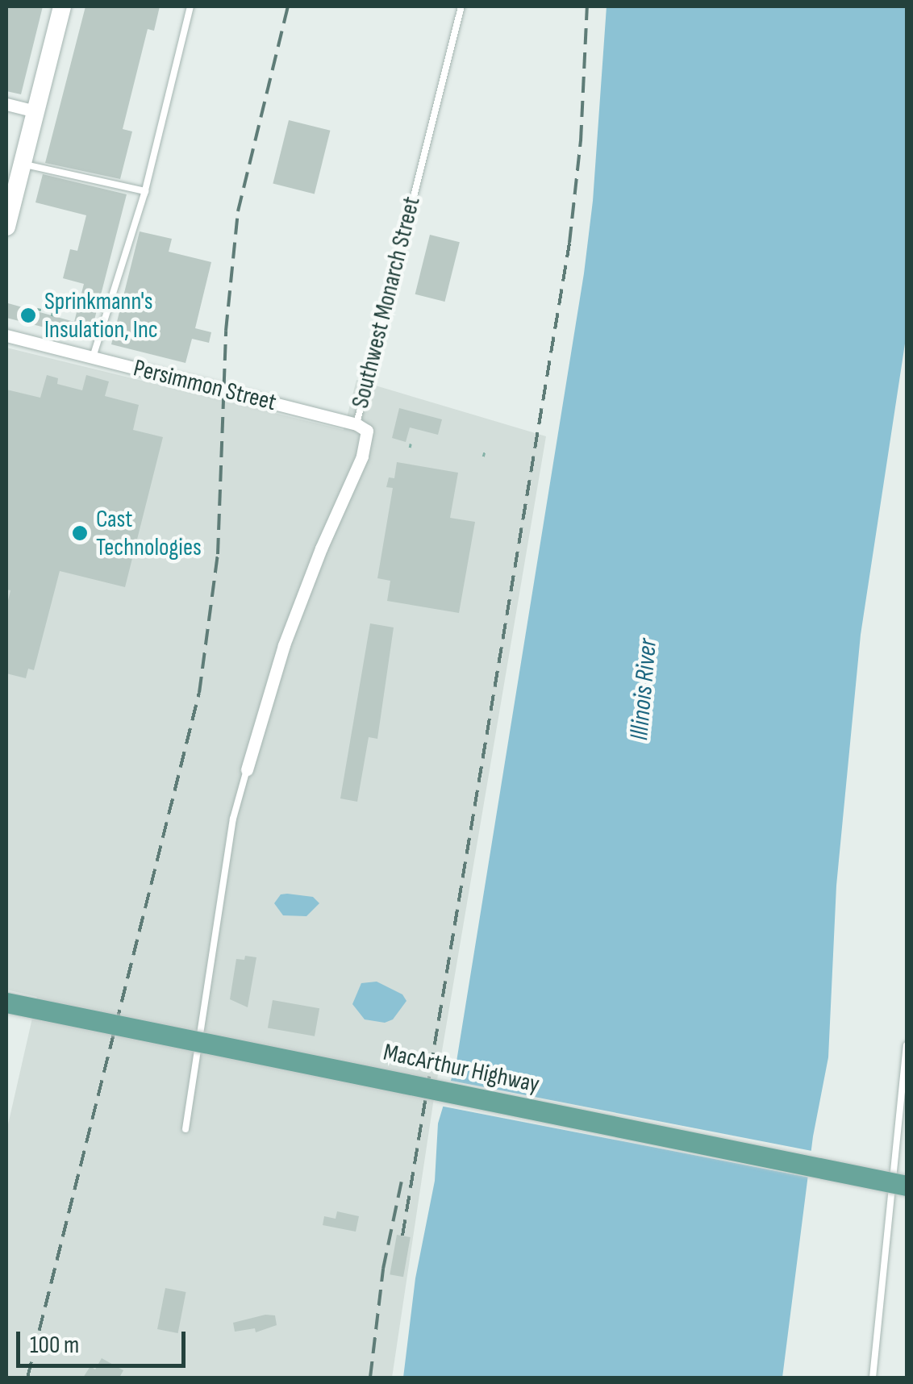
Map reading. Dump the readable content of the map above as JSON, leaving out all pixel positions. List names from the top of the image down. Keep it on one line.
{"streets":{"main road":["MacArthur Highway"],"street":["Southwest Monarch Street","Persimmon Street"]},"crossings":[["Southwest Monarch Street","Persimmon Street"]],"water":["Illinois River"],"places":["Sprinkmann's Insulation, Inc","Cast Technologies"],"scale_bar":"100 m"}
